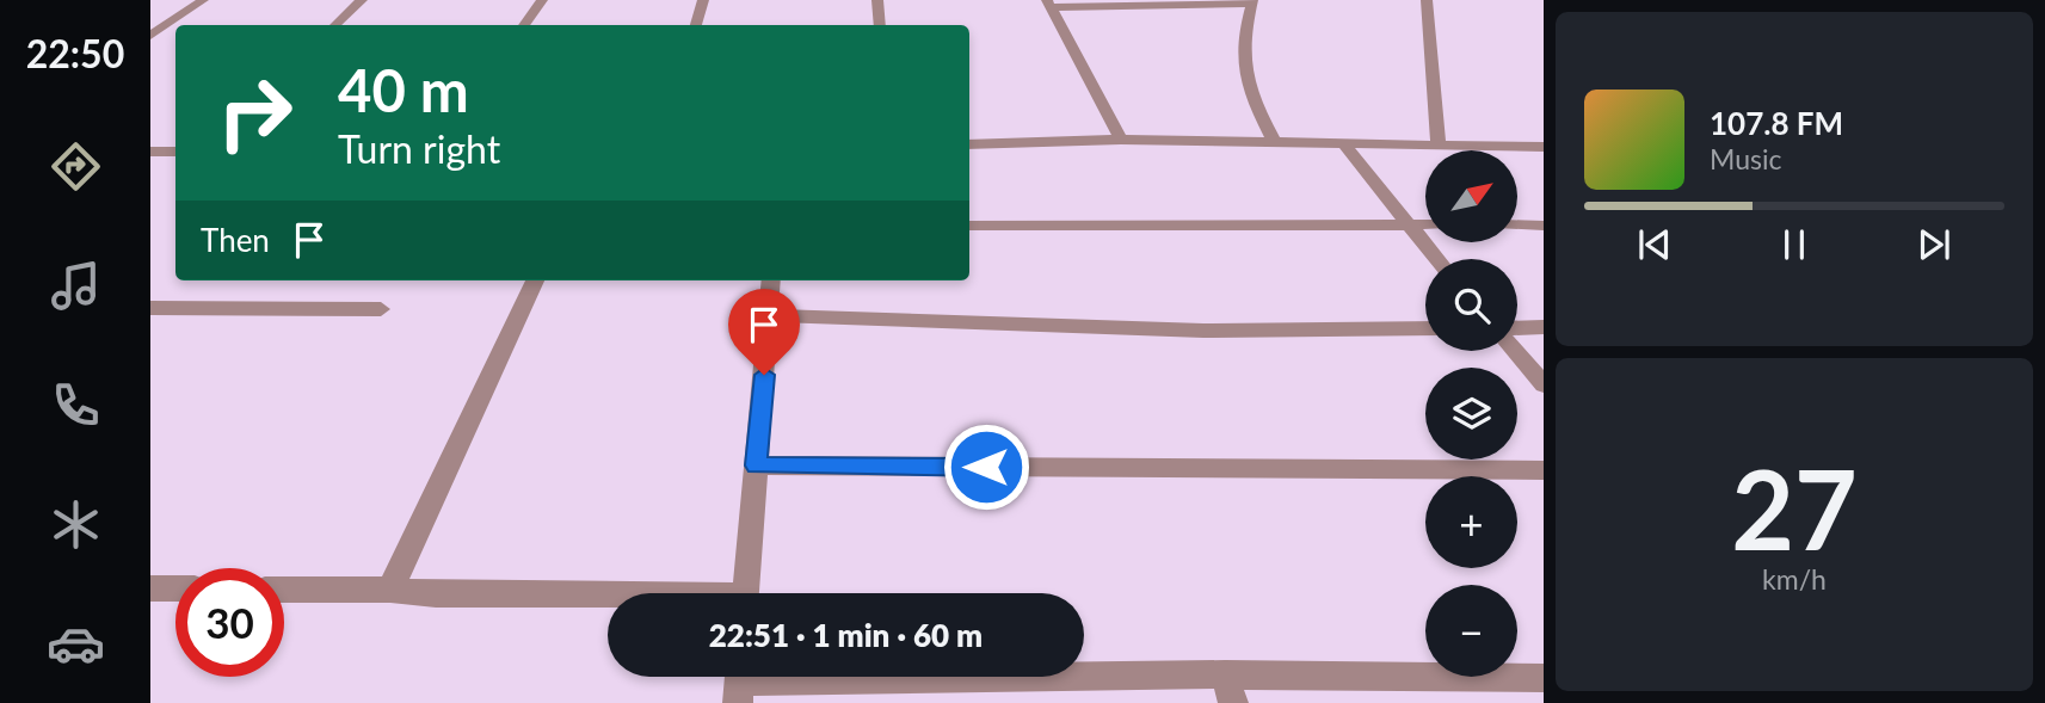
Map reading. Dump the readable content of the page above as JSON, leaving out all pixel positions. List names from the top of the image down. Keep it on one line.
{"north":"top right","page":{"tabs":"22:50","turn":["40 m","Turn right"],"song":["107.8 FM","Music"],"map_buttons":["+","−"],"then":"Then","tile":["27","km/h"],"limit":"30","trip":"22:51 · 1 min · 60 m"}}
